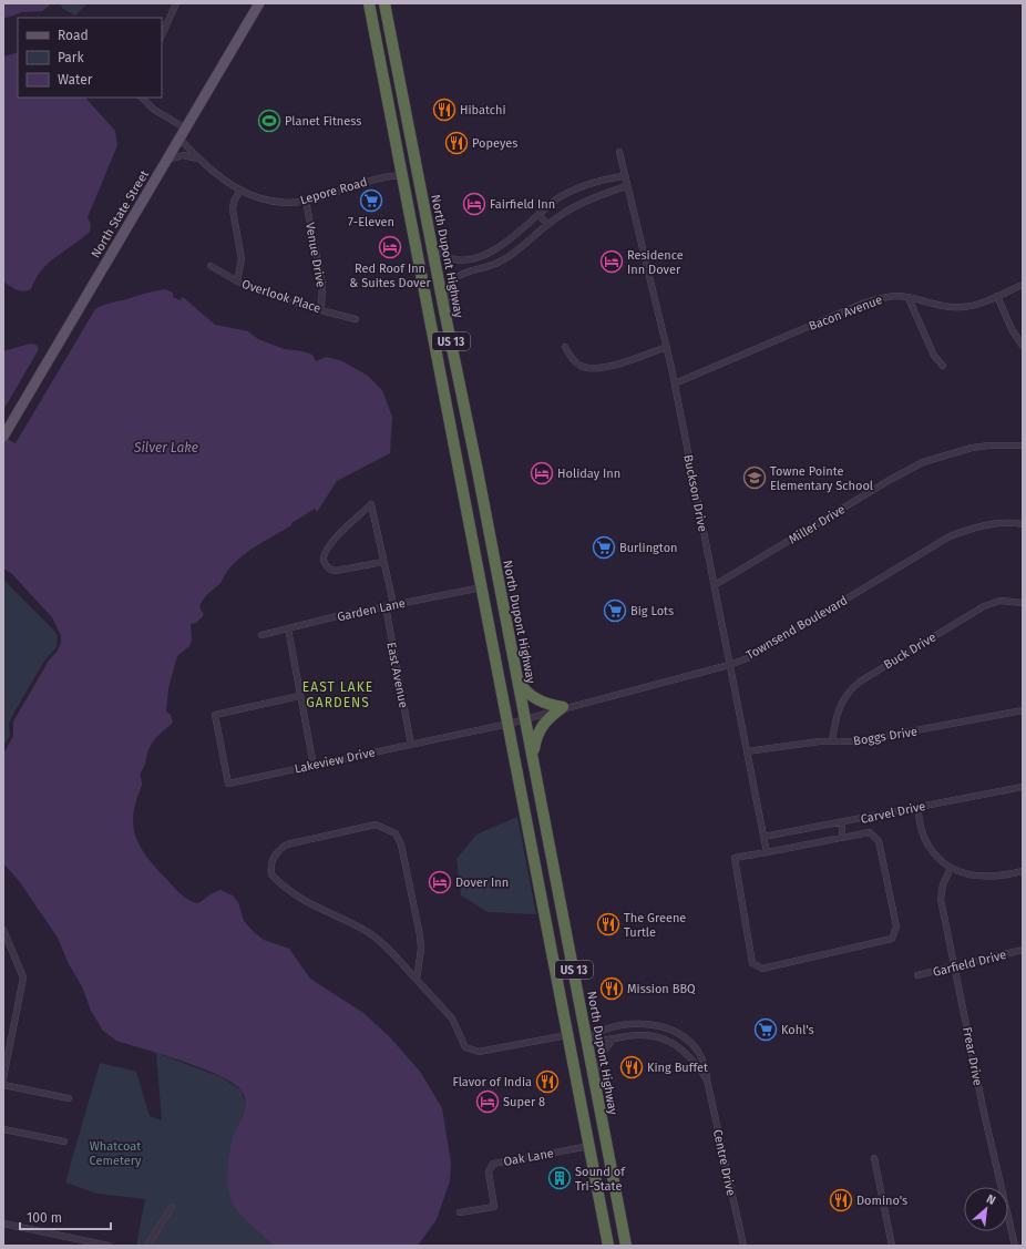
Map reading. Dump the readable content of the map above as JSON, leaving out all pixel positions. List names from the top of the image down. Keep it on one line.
{"streets":{"highway":["North Dupont Highway","US 13"],"main road":["North State Street"],"street":["Lepore Road","Venue Drive","Overlook Place","Bacon Avenue","Buckson Drive","Miller Drive","Garden Lane","Townsend Boulevard","Buck Drive","East Avenue","Boggs Drive","Lakeview Drive","Carvel Drive","Garfield Drive","Frear Drive","Oak Lane","Centre Drive"]},"crossings":[["Lepore Road","North State Street"],["Lepore Road","Venue Drive"],["Lepore Road","US 13"],["Venue Drive","Overlook Place"],["North Dupont Highway","Townsend Boulevard"],["North Dupont Highway","Centre Drive"],["Bacon Avenue","Buckson Drive"],["US 13","Garden Lane"],["US 13","Townsend Boulevard"],["US 13","Lakeview Drive"],["US 13","Oak Lane"],["Buckson Drive","Miller Drive"],["Buckson Drive","Townsend Boulevard"],["Buckson Drive","Boggs Drive"],["Buckson Drive","Carvel Drive"],["Garden Lane","East Avenue"],["Townsend Boulevard","Lakeview Drive"],["Buck Drive","Boggs Drive"],["East Avenue","Lakeview Drive"],["Garfield Drive","Frear Drive"]],"districts":["EAST LAKE GARDENS"],"water":["Silver Lake"],"parks":["Whatcoat Cemetery"],"places":{"restaurant":["Hibatchi","Popeyes","The Greene Turtle","Mission BBQ","King Buffet","Flavor of India","Domino's"],"sports":["Planet Fitness"],"supermarket":["7-Eleven","Burlington","Big Lots","Kohl's"],"hotel":["Fairfield Inn","Red Roof Inn & Suites Dover","Residence Inn Dover","Holiday Inn","Dover Inn","Super 8"],"school or university":["Towne Pointe Elementary School"],"building":["Sound of Tri-State"]},"legend":["Road","Park","Water"],"scale_bar":"100 m","north":"top right"}
